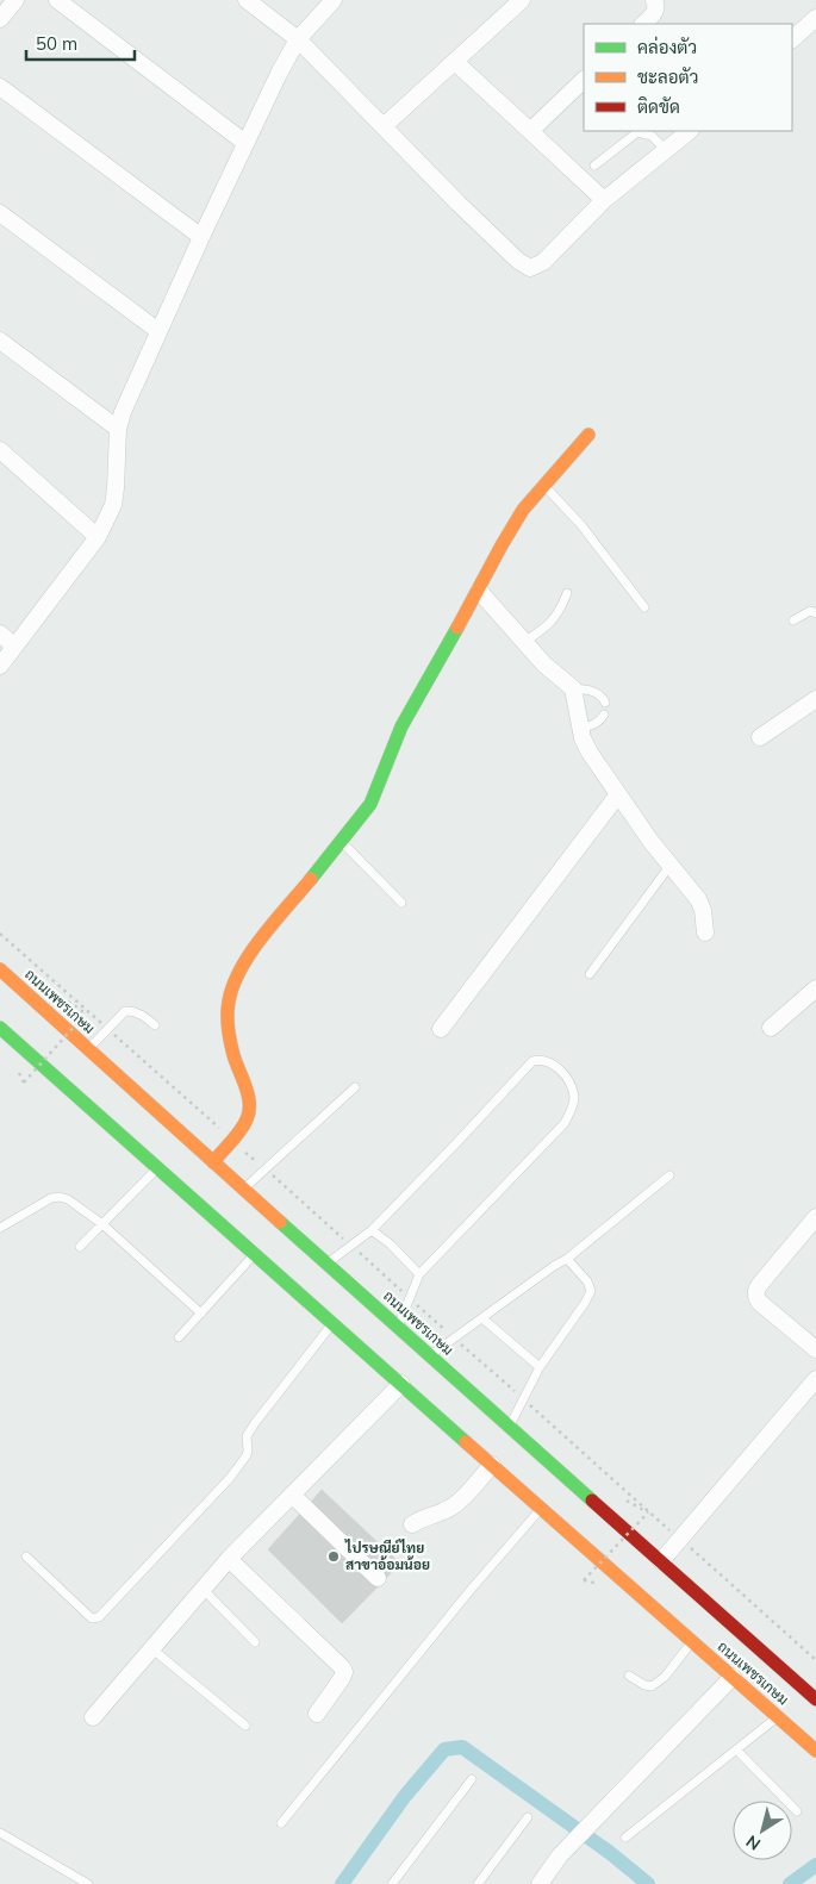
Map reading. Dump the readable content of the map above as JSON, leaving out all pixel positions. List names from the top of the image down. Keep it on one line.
{"streets":{"main road":["ถนนเพชรเกษม"]},"places":["ไปรษณีย์ไทย สาขาอ้อมน้อย"],"legend":["คล่องตัว","ชะลอตัว","ติดขัด"],"scale_bar":"50 m","north":"bottom left"}
